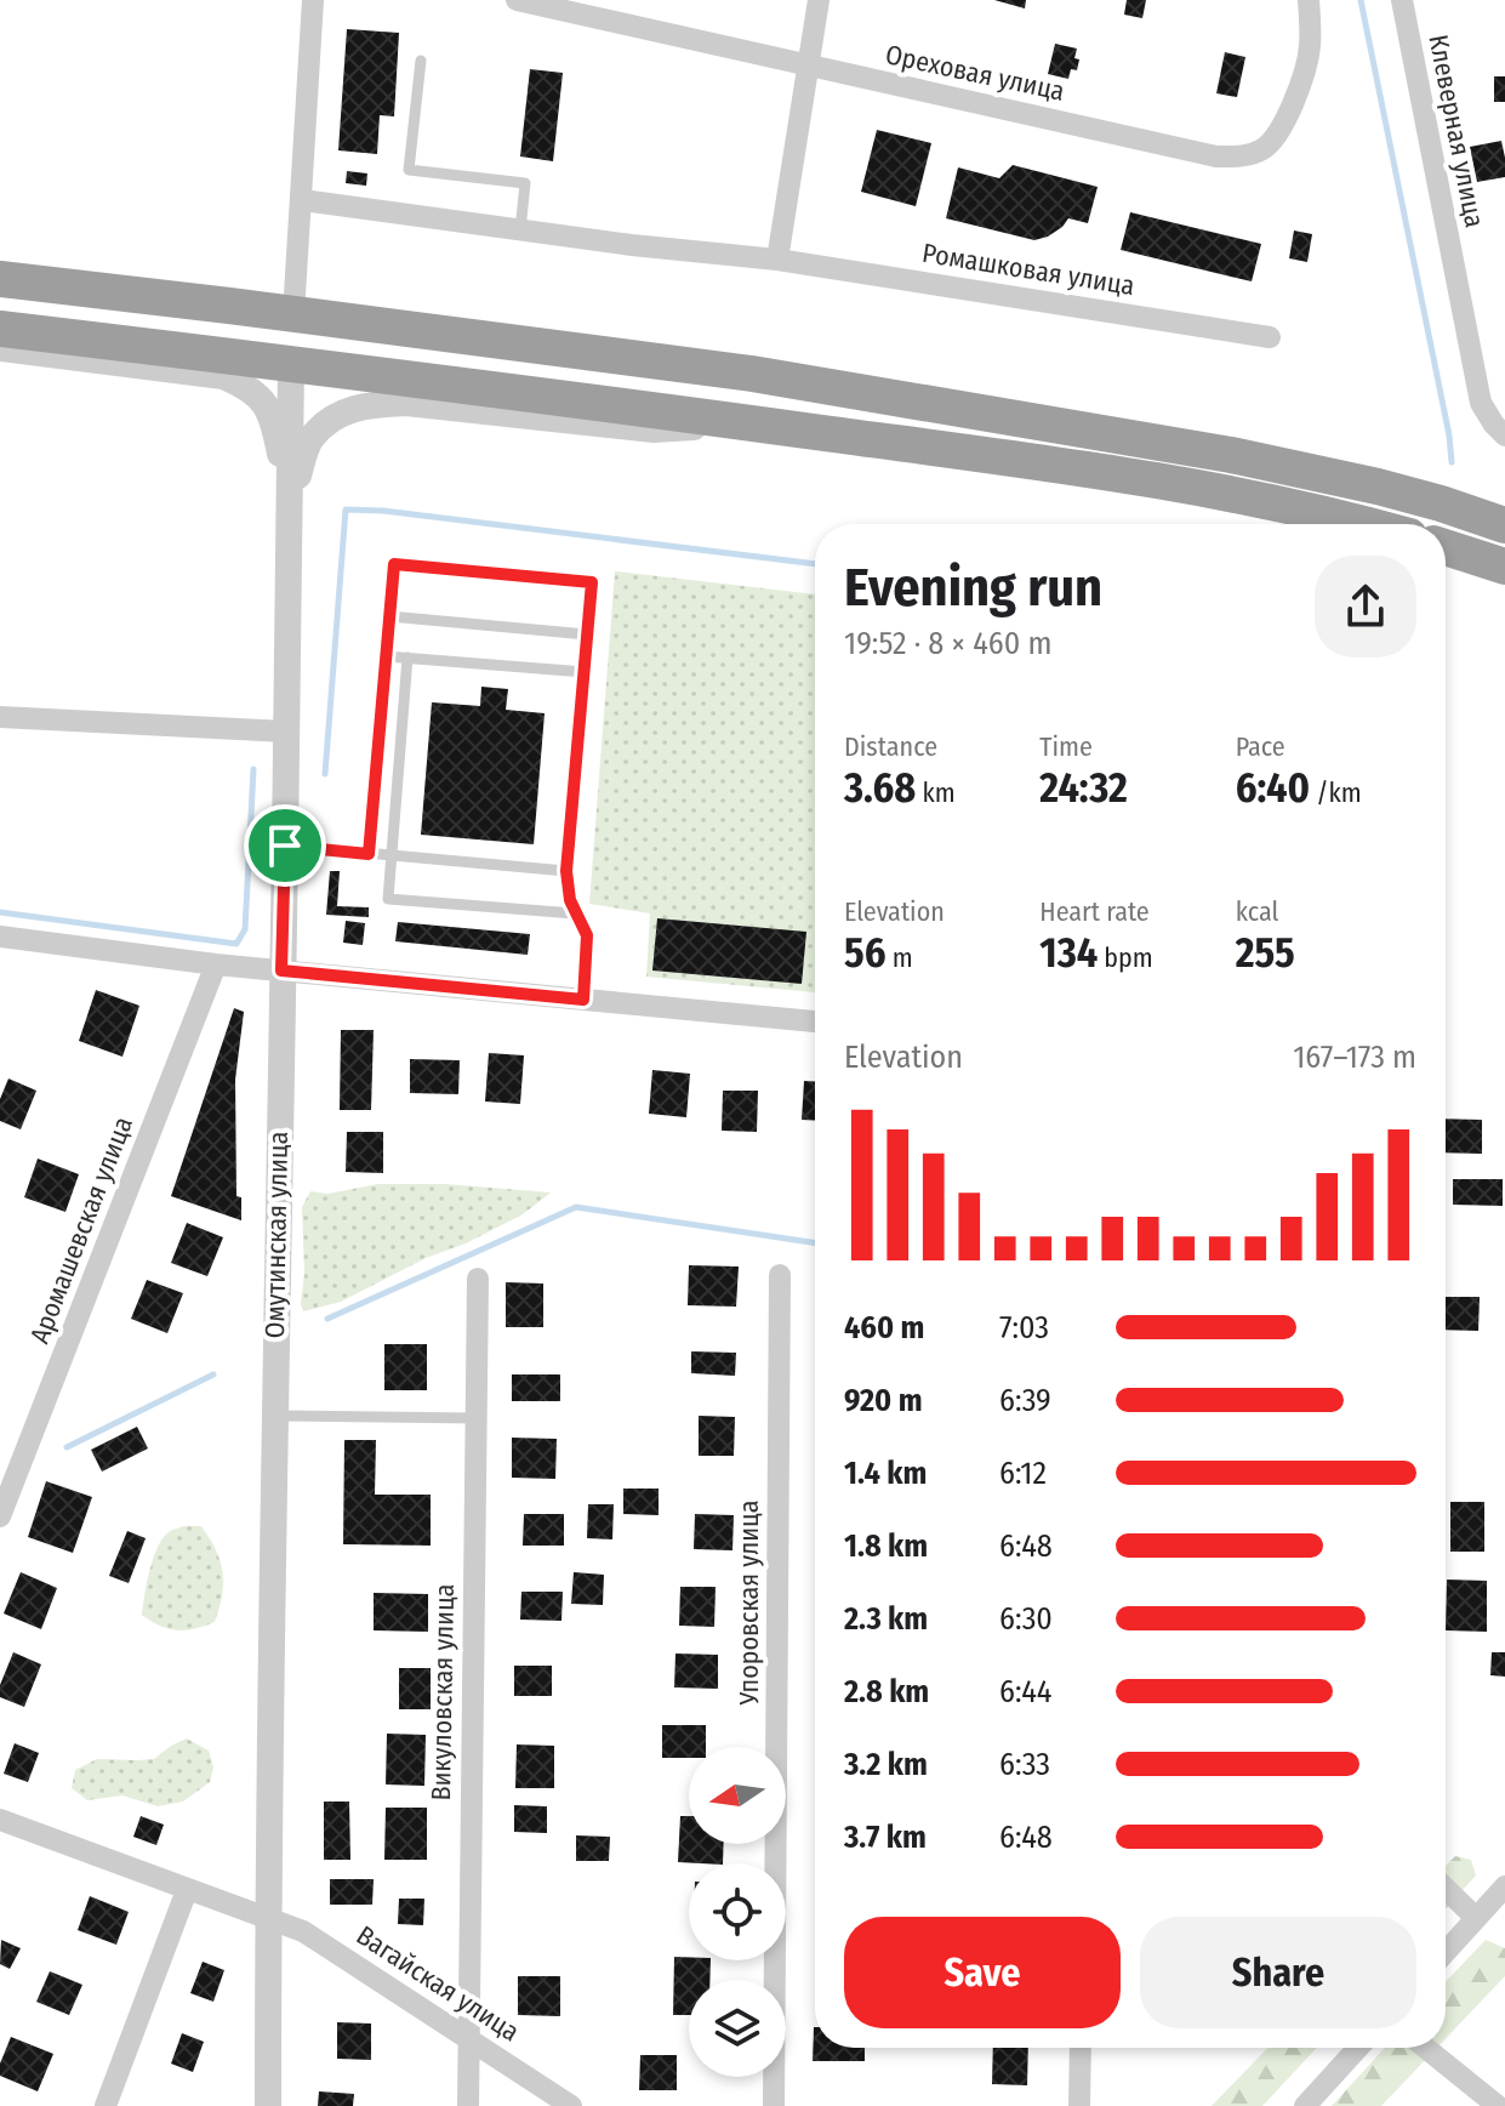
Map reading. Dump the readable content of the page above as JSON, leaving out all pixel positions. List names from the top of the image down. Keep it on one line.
{"streets":{"street":["Ореховая улица","Клеверная улица","Ромашковая улица","Аромашевская улица","Омутинская улица","Упоровская улица","Викуловская улица","Вагайская улица"]},"crossings":[["Омутинская улица","Вагайская улица"],["Викуловская улица","Вагайская улица"]],"north":"left","page":{"heading":["Evening run","19:52 · 8 × 460 m"],"stats":[["Distance","3.68 km"],["Time","24:32"],["Pace","6:40 /km"],["Elevation","56 m"],["Heart rate","134 bpm"],["kcal","255"]],"chart":["Elevation","167–173 m"],"list":[{"name":"460 m","note":"7:03"},{"name":"920 m","note":"6:39"},{"name":"1.4 km","note":"6:12"},{"name":"1.8 km","note":"6:48"},{"name":"2.3 km","note":"6:30"},{"name":"2.8 km","note":"6:44"},{"name":"3.2 km","note":"6:33"},{"name":"3.7 km","note":"6:48"}],"buttons":["Save","Share"]}}
